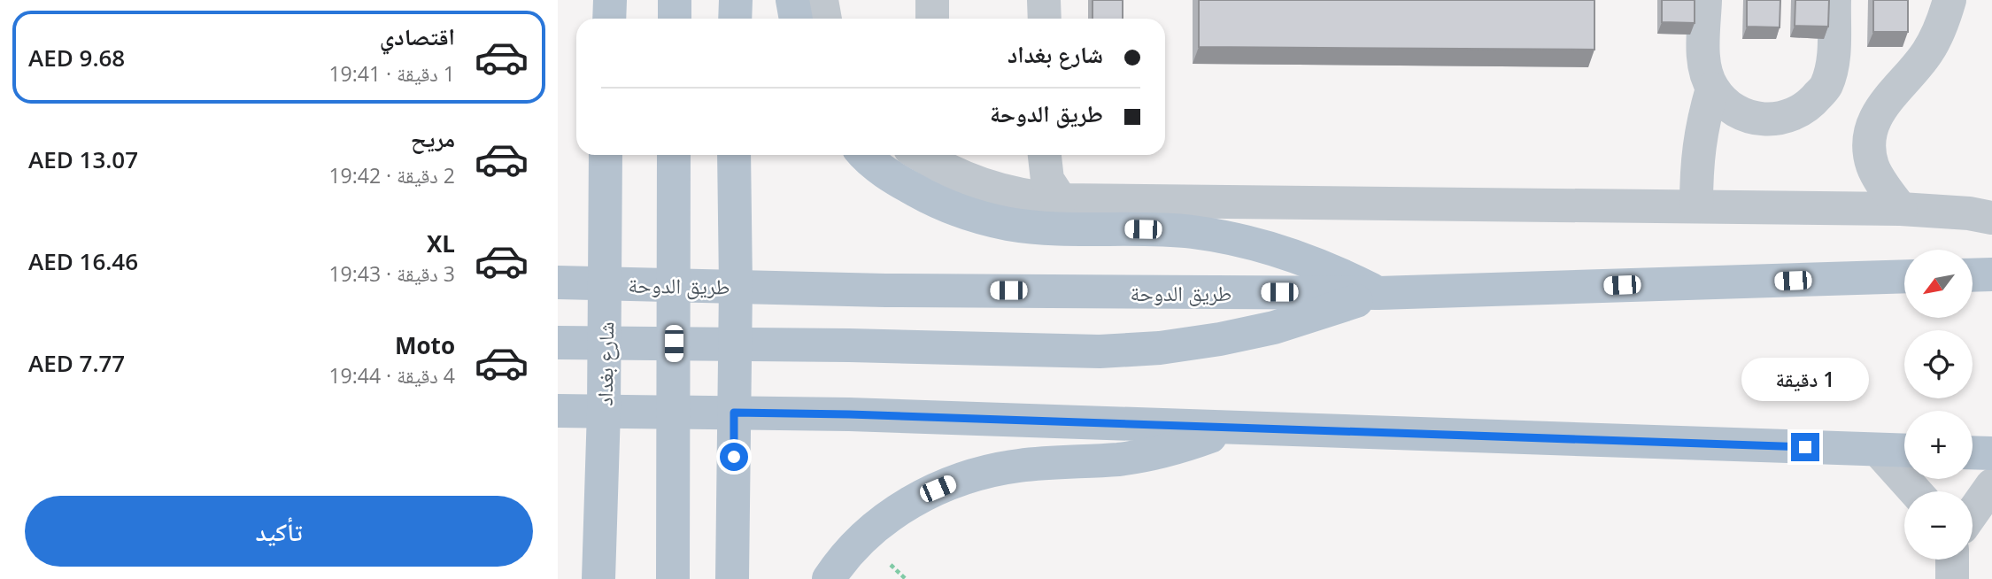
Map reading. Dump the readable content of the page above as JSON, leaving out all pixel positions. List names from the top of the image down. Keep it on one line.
{"streets":{"main road":["طريق الدوحة","شارع بغداد"]},"crossings":[["طريق الدوحة","شارع بغداد"]],"north":"bottom left","page":{"list":[{"name":"اقتصادي","note":"1 دقيقة · 19:41","value":"AED 9.68"},{"name":"مريح","note":"2 دقيقة · 19:42","value":"AED 13.07"},{"name":"XL","note":"3 دقيقة · 19:43","value":"AED 16.46"},{"name":"Moto","note":"4 دقيقة · 19:44","value":"AED 7.77"}],"banner":["شارع بغداد","طريق الدوحة"],"map_buttons":["+","−"],"bubble":"1 دقيقة","buttons":"تأكيد"}}
